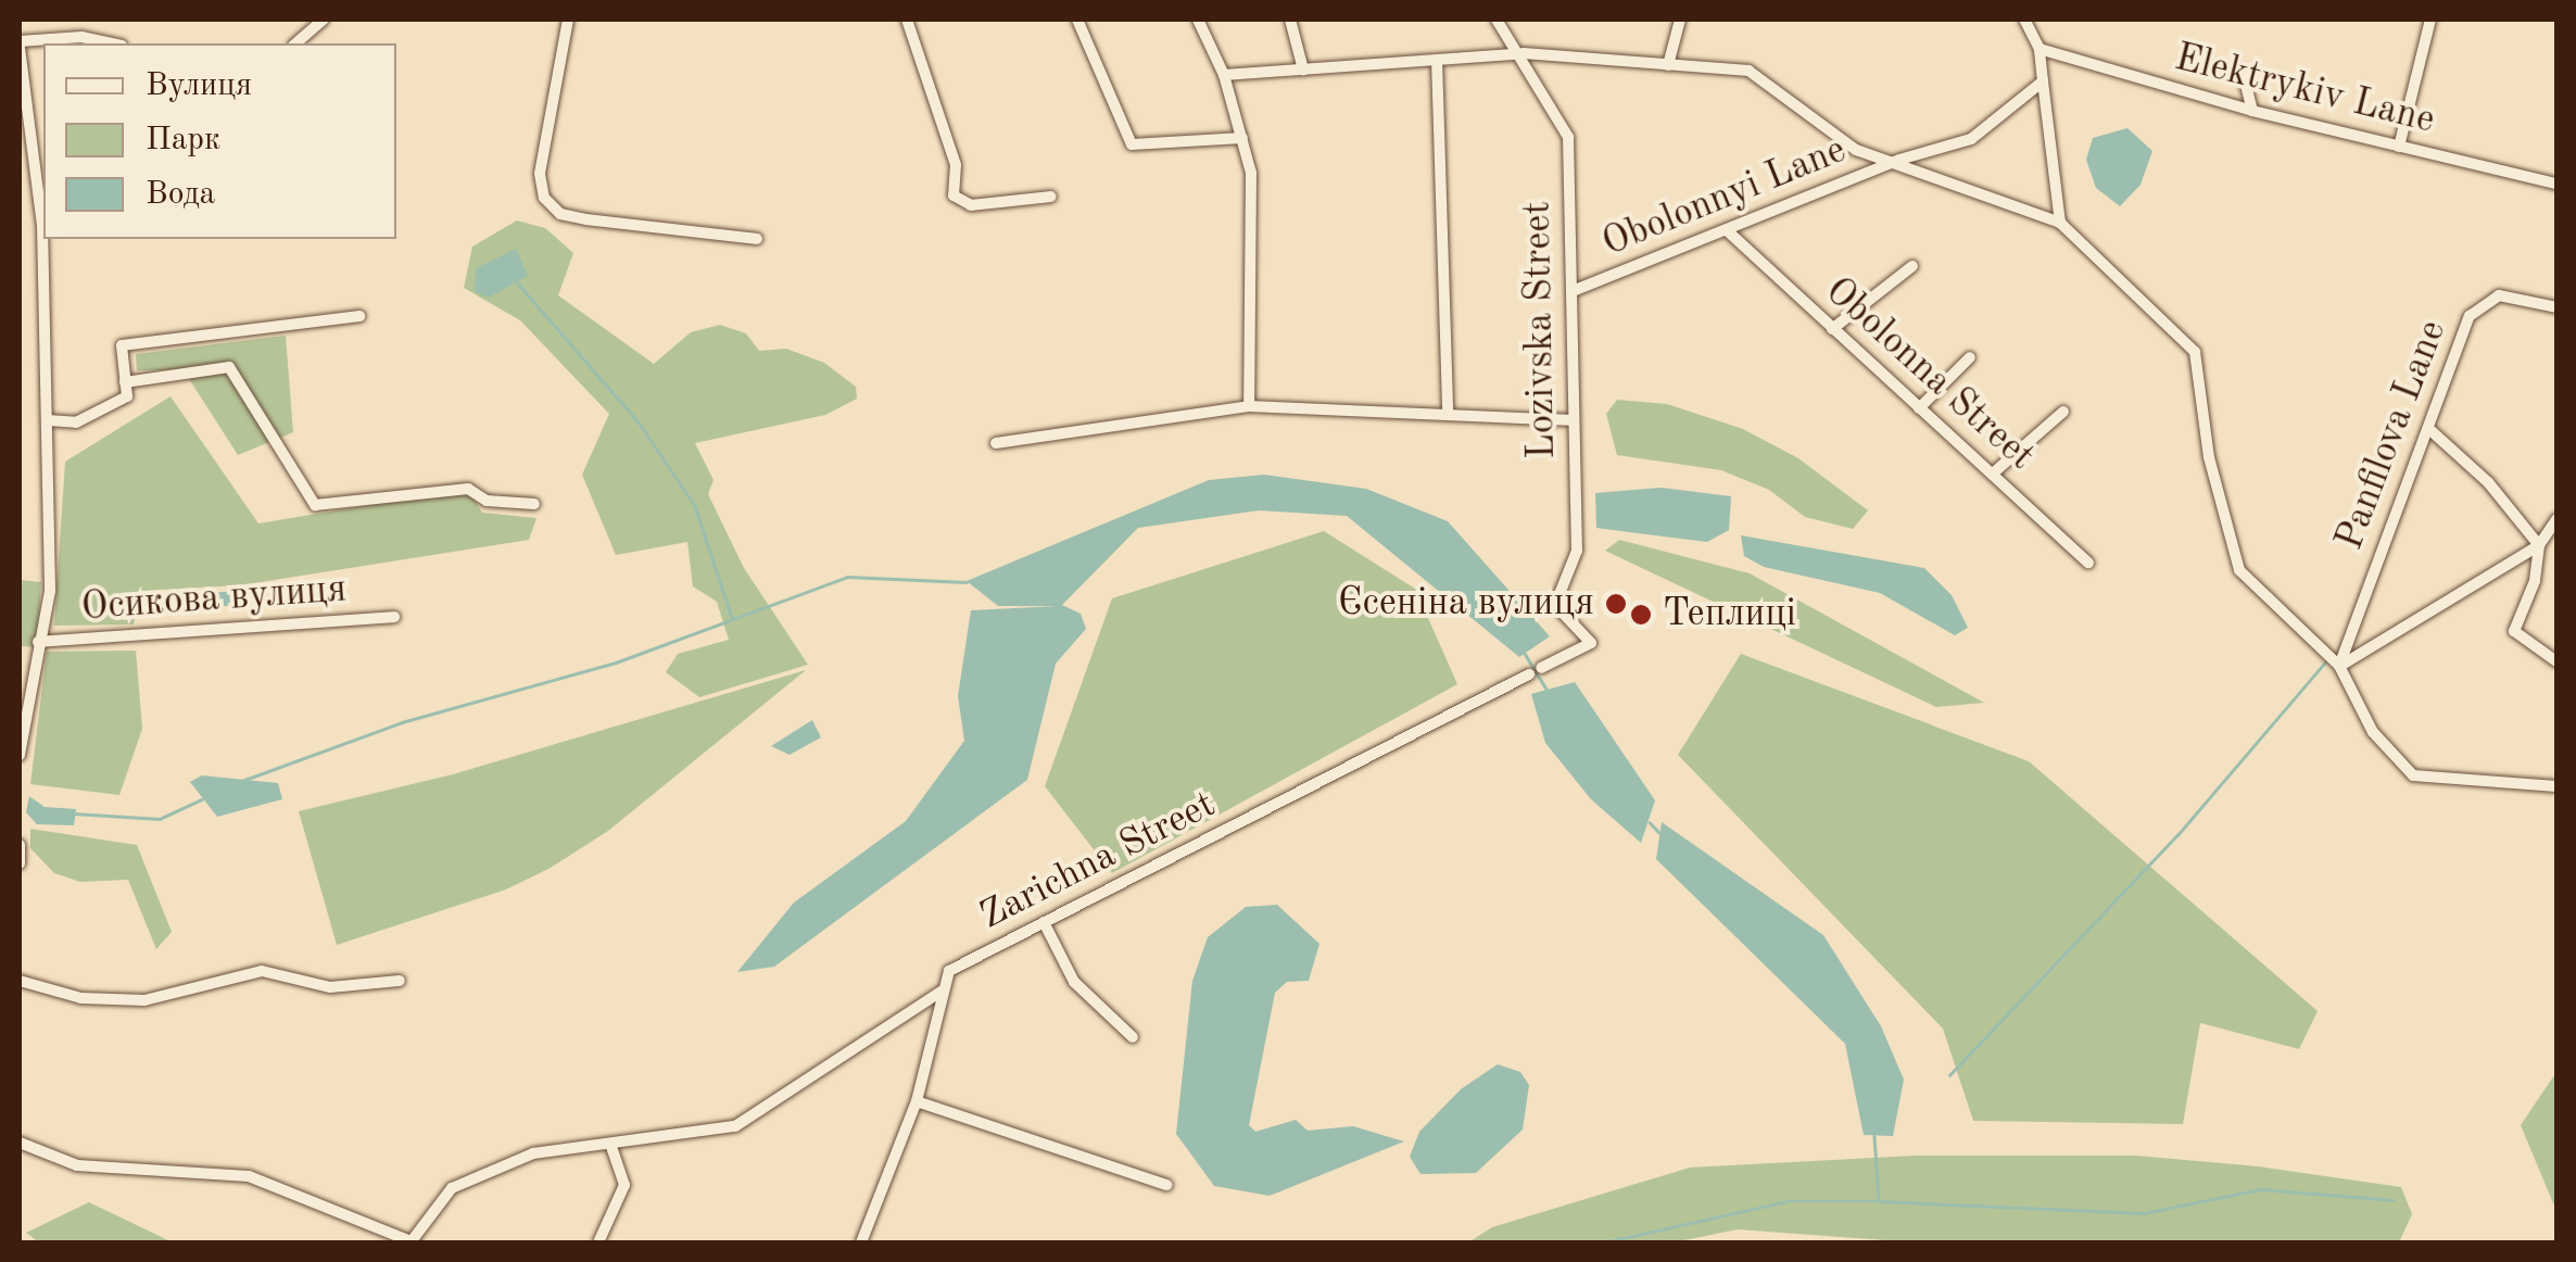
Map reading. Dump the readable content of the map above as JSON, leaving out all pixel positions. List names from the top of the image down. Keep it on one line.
{"streets":{"street":["Elektrykiv Lane","Obolonnyi Lane","Lozivska Street","Obolonna Street","Panfilova Lane","Осикова вулиця","Zarichna Street"]},"crossings":[["Obolonnyi Lane","Lozivska Street"],["Obolonnyi Lane","Obolonna Street"],["Lozivska Street","Zarichna Street"]],"places":["Єсеніна вулиця","Теплиці"],"legend":["Вулиця","Парк","Вода"]}
